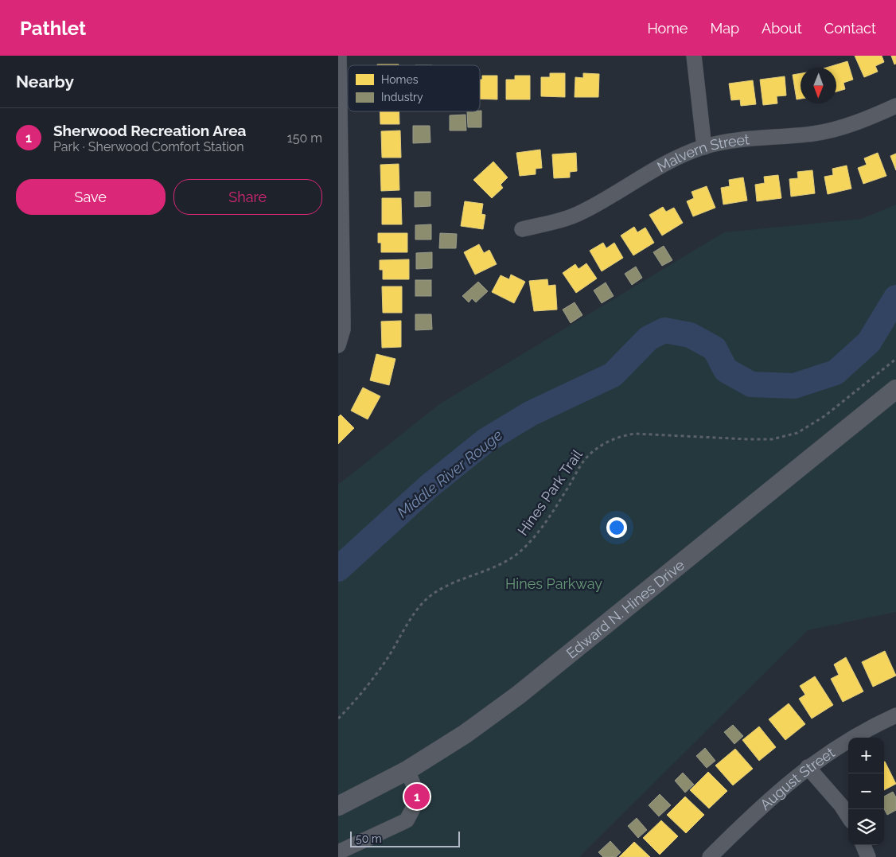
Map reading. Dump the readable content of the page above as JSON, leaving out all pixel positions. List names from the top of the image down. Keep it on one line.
{"streets":{"street":["Malvern Street","Edward N. Hines Drive","August Street"],"path":["Hines Park Trail"]},"water":["Middle River Rouge"],"parks":["Hines Parkway"],"legend":["Homes","Industry"],"scale_bar":"50 m","north":"bottom","page":{"header":"Pathlet","nav":["Home","Map","About","Contact"],"heading":"Nearby","list":[{"mark":"1","name":"Sherwood Recreation Area","note":"Park · Sherwood Comfort Station","value":"150 m"}],"buttons":["Save","Share"],"map_buttons":["+","−"],"pins":"1","scale":"50 m"}}
